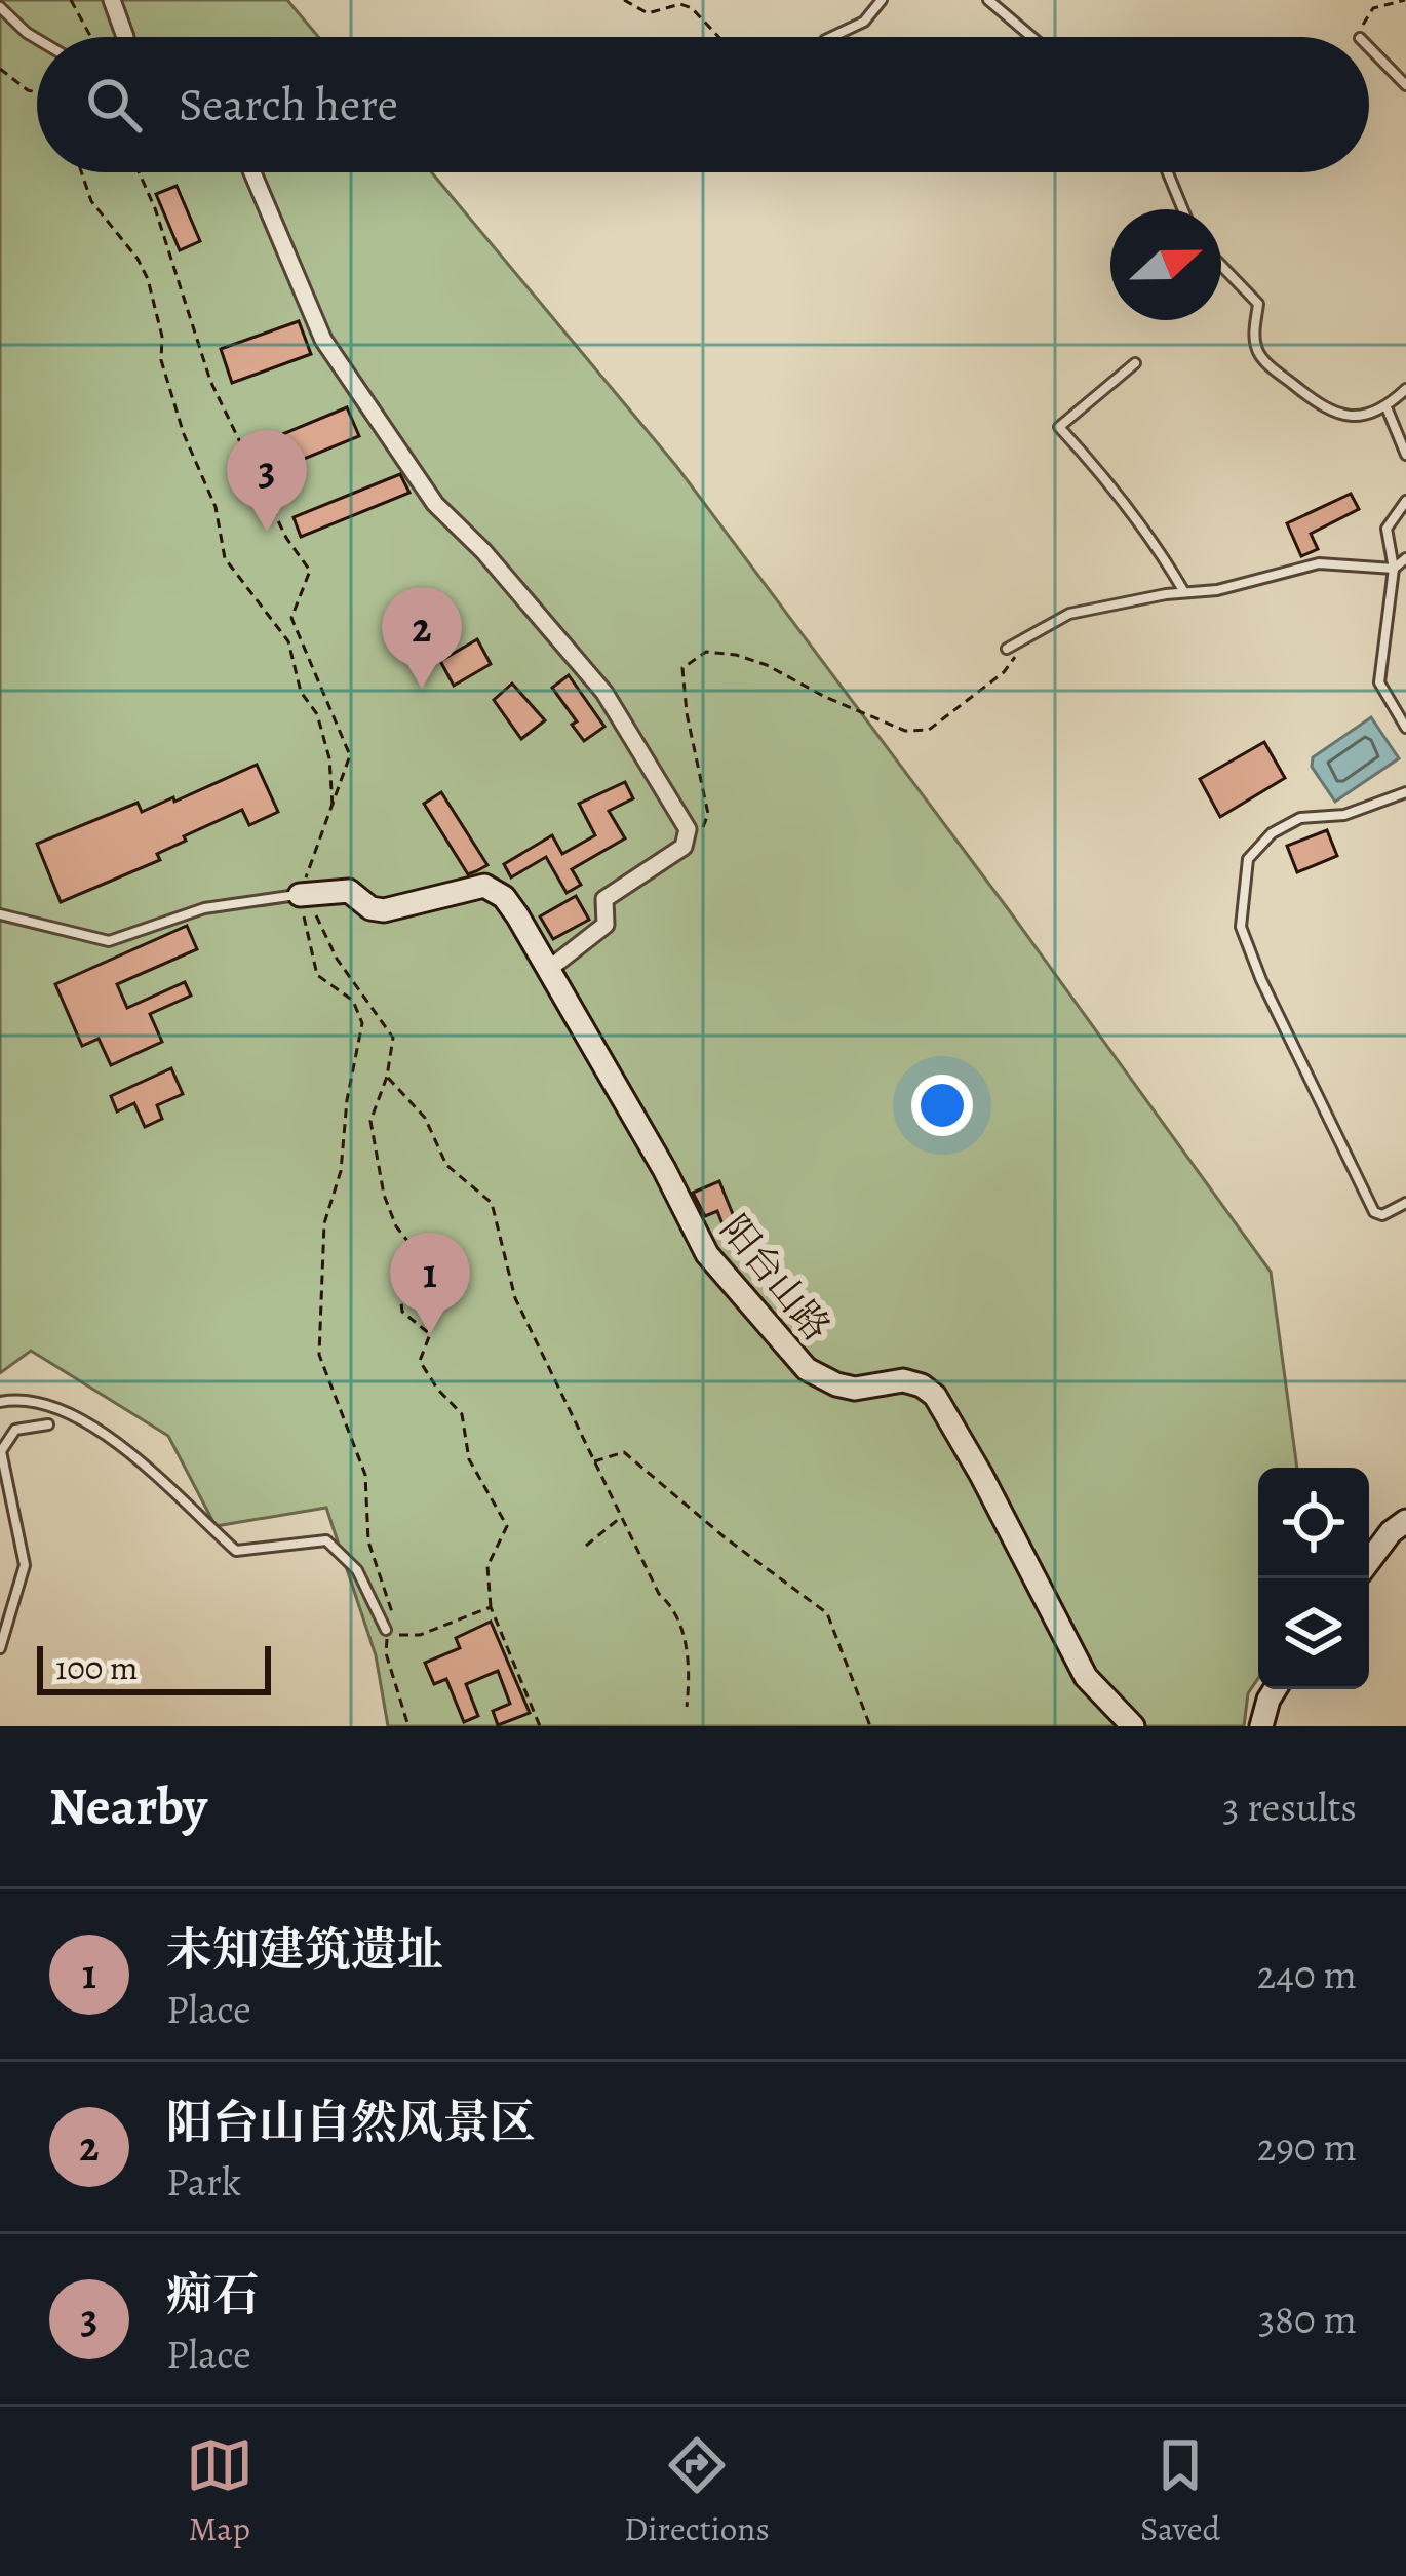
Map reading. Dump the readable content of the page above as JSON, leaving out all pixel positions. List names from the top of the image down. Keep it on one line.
{"streets":{"street":["阳台山路"]},"scale_bar":"100 m","north":"right","page":{"search":"Search here","pins":["3","2","1"],"scale":"100 m","heading":["Nearby","3 results"],"list":[{"mark":"1","name":"未知建筑遗址","note":"Place","value":"240 m"},{"mark":"2","name":"阳台山自然风景区","note":"Park","value":"290 m"},{"mark":"3","name":"痴石","note":"Place","value":"380 m"}],"nav":["Map","Directions","Saved"]}}
